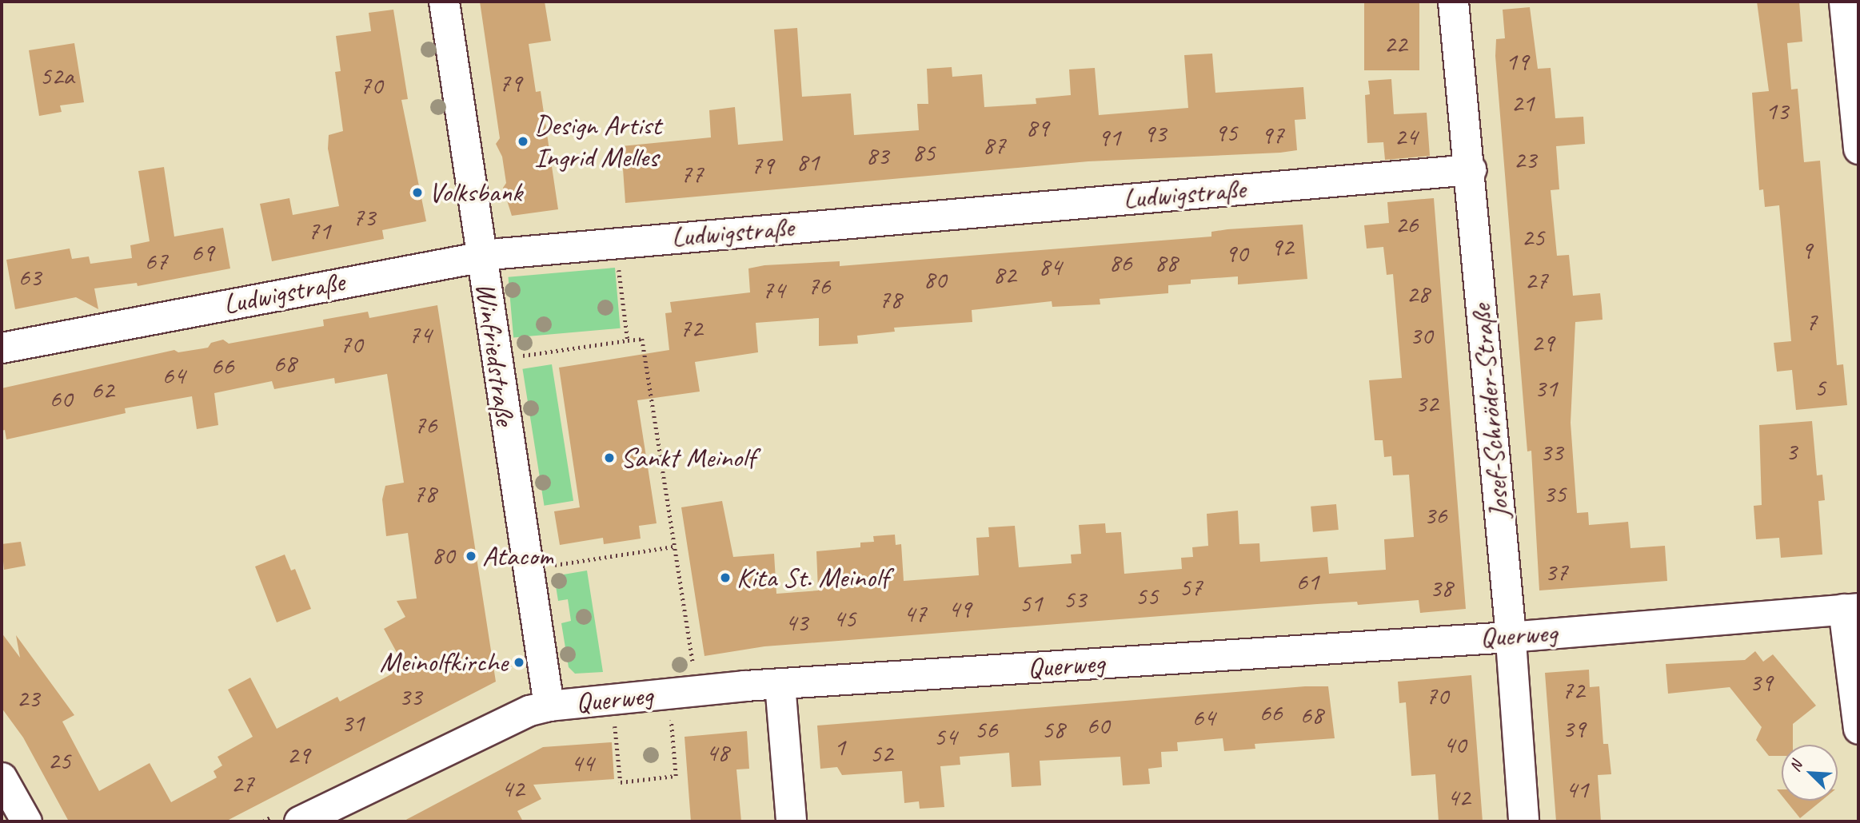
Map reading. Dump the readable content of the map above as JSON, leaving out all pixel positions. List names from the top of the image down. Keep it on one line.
{"streets":{"street":["Ludwigstraße","Winfriedstraße","Josef-Schröder-Straße","Querweg"]},"crossings":[["Ludwigstraße","Winfriedstraße"],["Ludwigstraße","Josef-Schröder-Straße"],["Winfriedstraße","Querweg"],["Josef-Schröder-Straße","Querweg"]],"places":["Design Artist Ingrid Melles","Volksbank","Sankt Meinolf","Atacom","Kita St. Meinolf","Meinolfkirche"],"house_numbers":["22","19","52a","79","70","21","13","89","95","93","97","24","91","87","85","83","23","81","79","77","73","26","71","25","92","9","69","90","67","86","88","84","82","63","80","27","76","74","28","78","7","72","74","30","29","70","68","66","64","5","31","62","60","32","76","3","33","78","35","36","80","37","61","57","38","55","53","51","49","47","45","43","39","72","70","33","23","66","68","64","31","60","39","56","58","54","40","1","48","52","29","25","44","27","42","41","42"],"north":"top left"}
